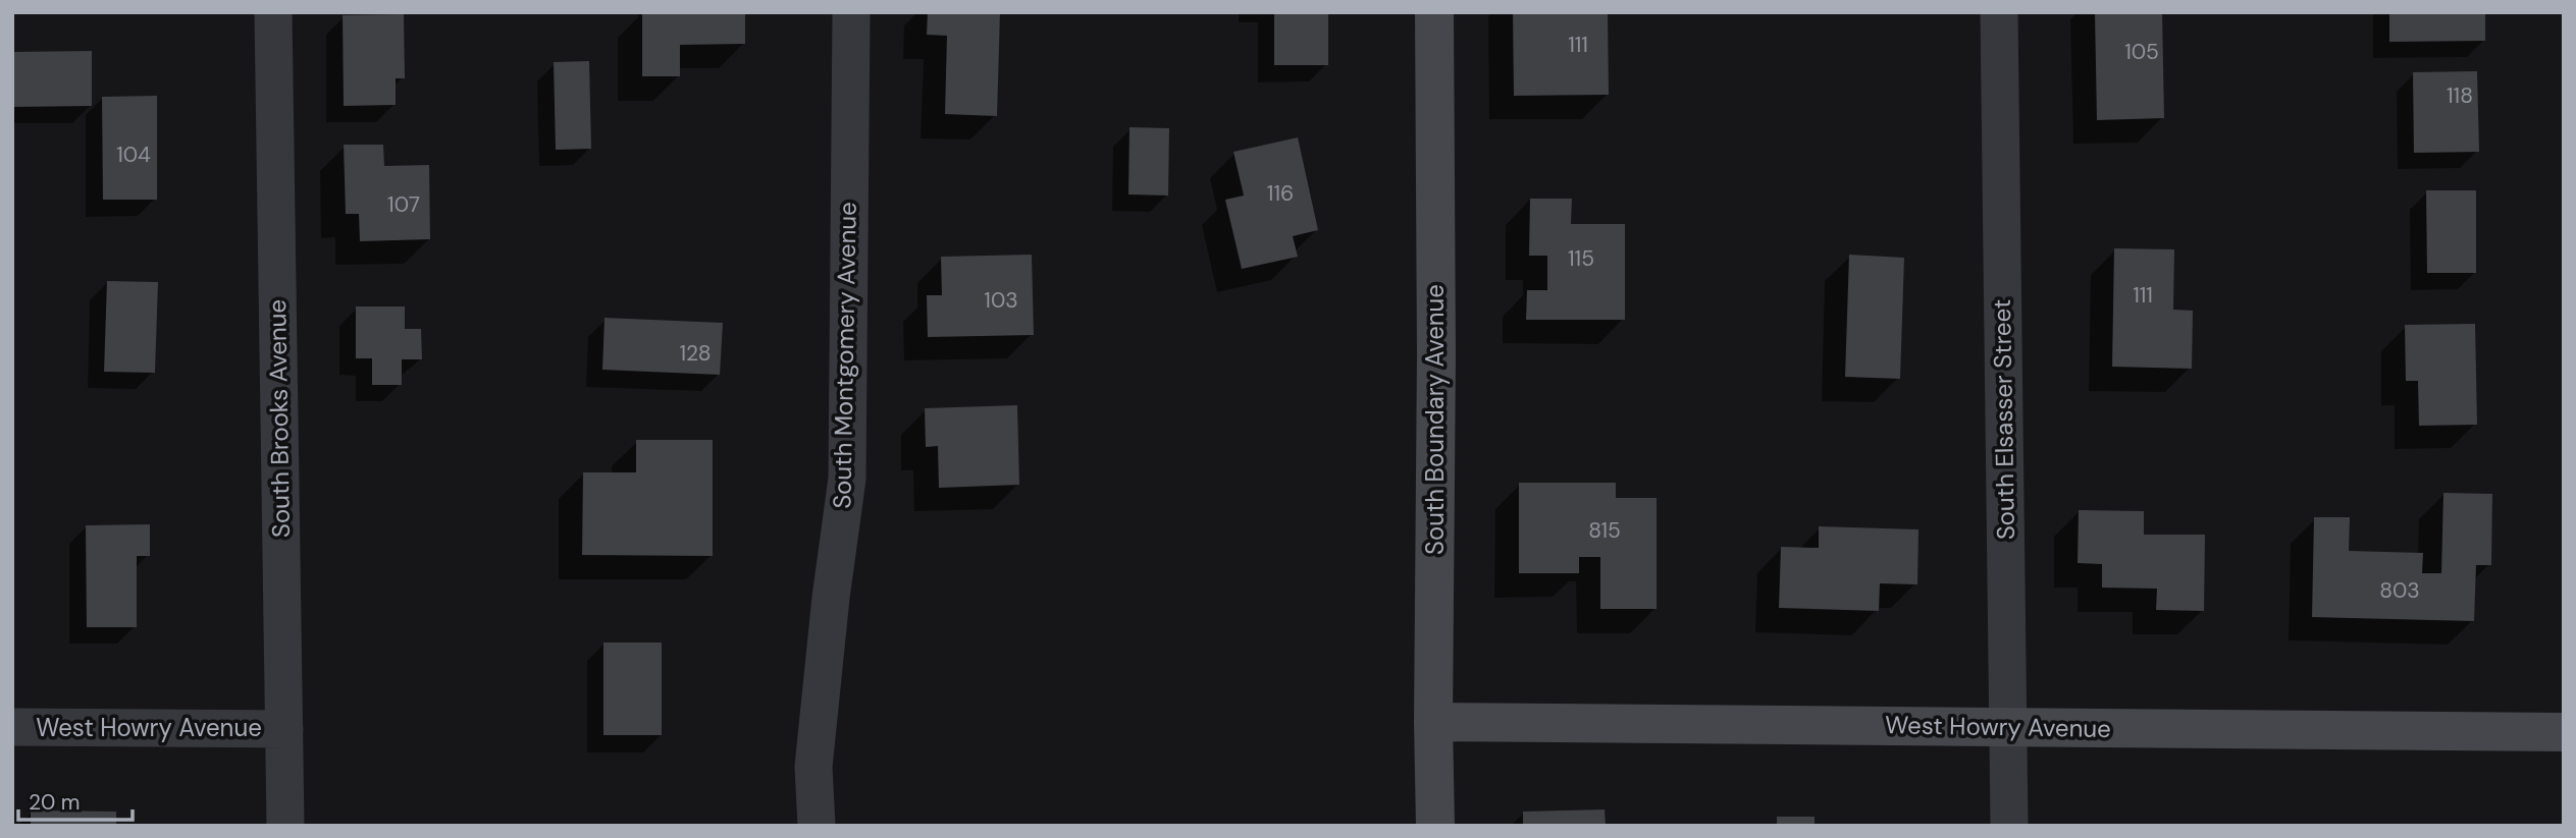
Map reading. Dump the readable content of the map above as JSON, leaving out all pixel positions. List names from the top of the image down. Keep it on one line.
{"streets":{"street":["South Montgomery Avenue","South Brooks Avenue","South Boundary Avenue","South Elsasser Street","West Howry Avenue"]},"crossings":[["South Brooks Avenue","West Howry Avenue"],["South Boundary Avenue","West Howry Avenue"],["South Elsasser Street","West Howry Avenue"]],"house_numbers":["111","105","118","104","116","107","115","111","103","128","815","803"],"scale_bar":"20 m"}
